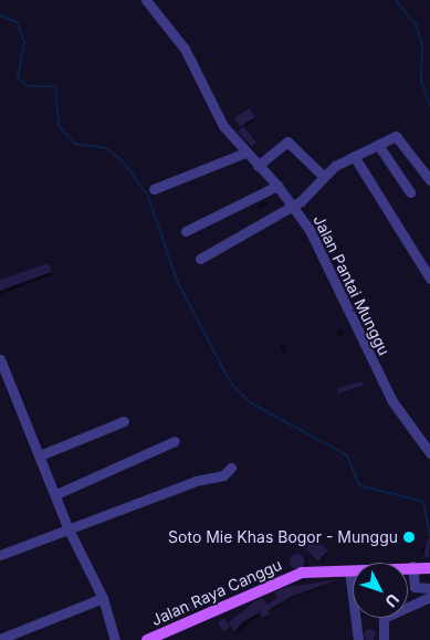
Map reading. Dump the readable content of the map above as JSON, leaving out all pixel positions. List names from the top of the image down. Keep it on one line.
{"streets":{"main road":["Jalan Raya Canggu"],"street":["Jalan Pantai Munggu"]},"places":["Soto Mie Khas Bogor - Munggu"],"north":"bottom right"}
